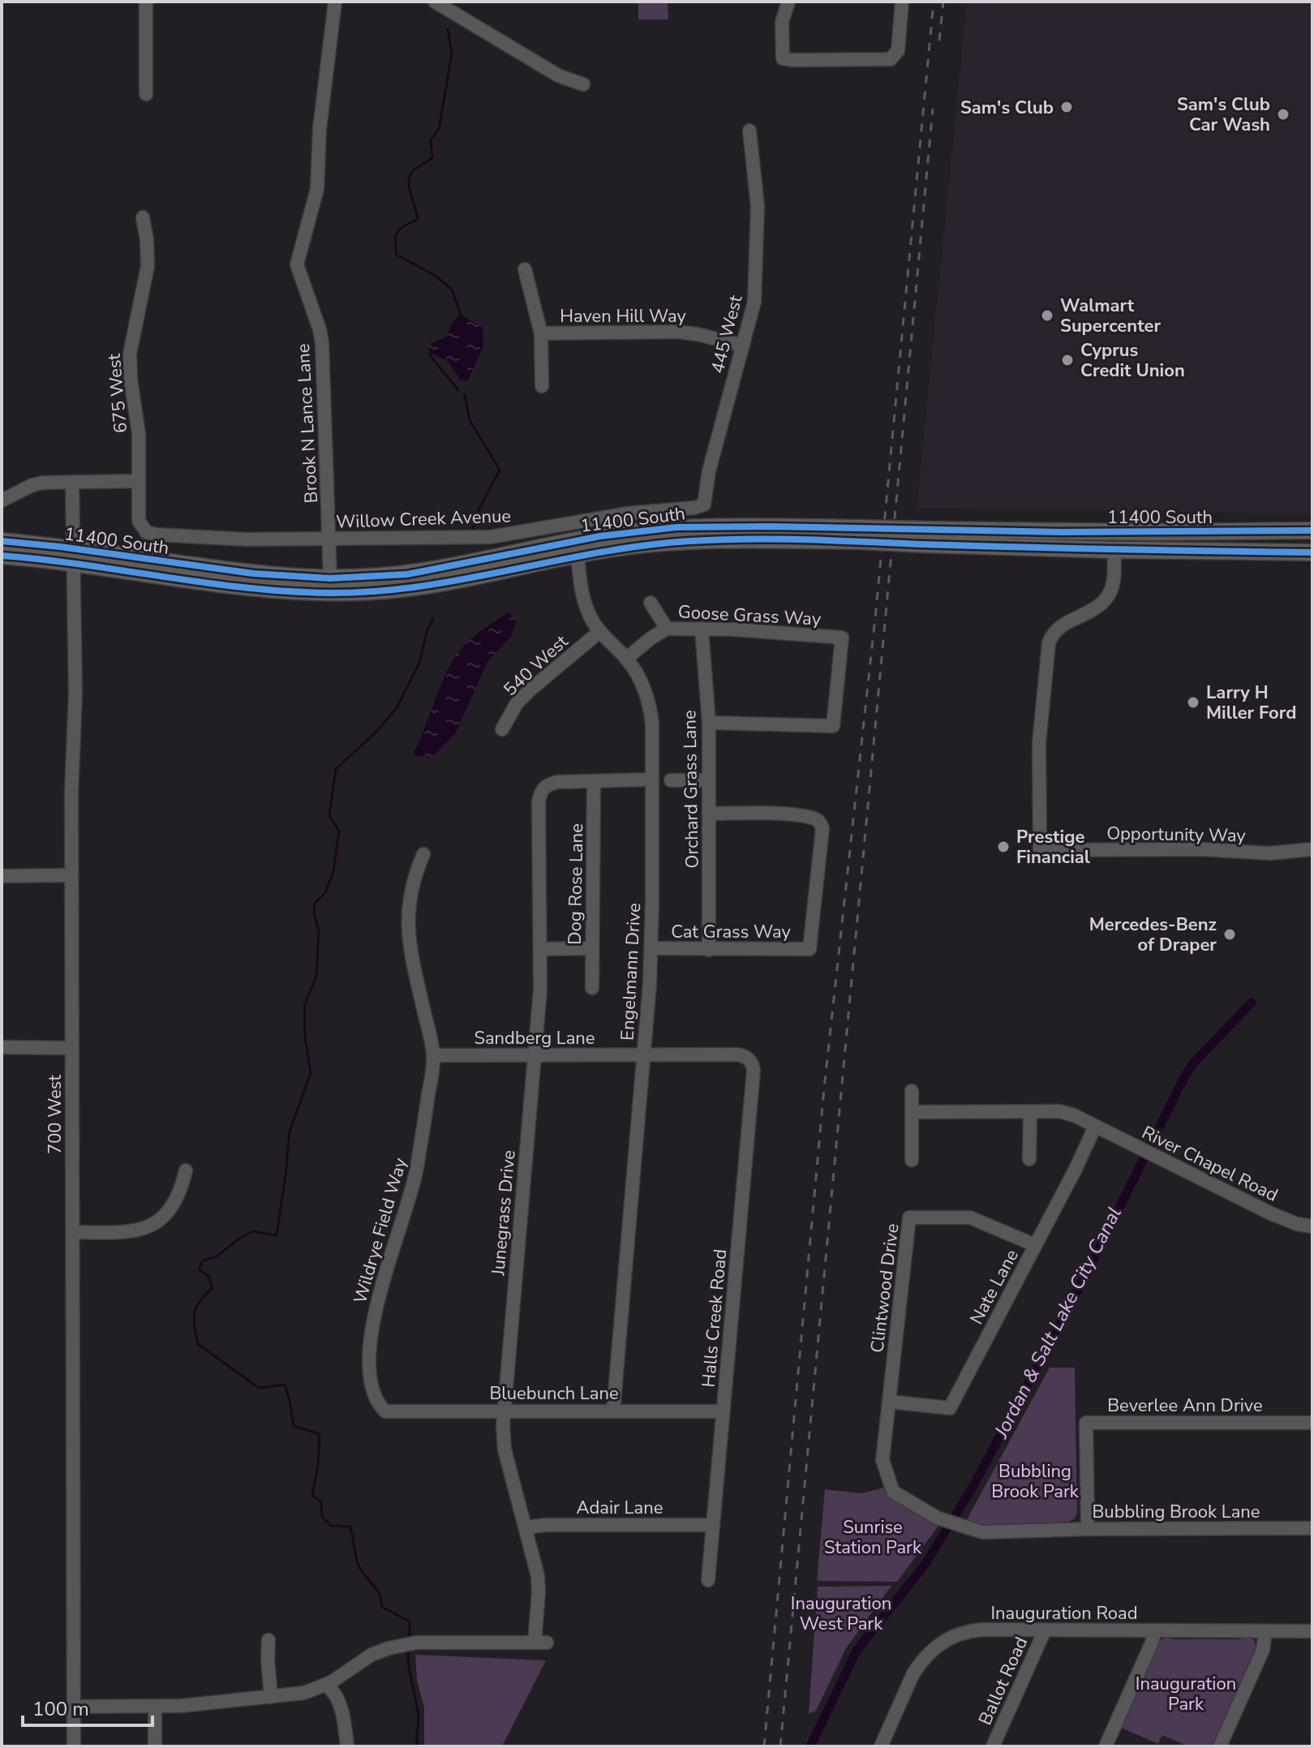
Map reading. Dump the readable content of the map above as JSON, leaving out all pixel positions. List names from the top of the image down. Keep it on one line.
{"streets":{"main road":["11400 South"],"street":["Haven Hill Way","445 West","675 West","Brook N Lance Lane","Willow Creek Avenue","Goose Grass Way","540 West","Orchard Grass Lane","Opportunity Way","Dog Rose Lane","Cat Grass Way","Engelmann Drive","Sandberg Lane","700 West","River Chapel Road","Junegrass Drive","Wildrye Field Way","Nate Lane","Clintwood Drive","Halls Creek Road","Bluebunch Lane","Beverlee Ann Drive","Adair Lane","Bubbling Brook Lane","Inauguration Road","Ballot Road"]},"crossings":[["Haven Hill Way","445 West"],["445 West","Willow Creek Avenue"],["675 West","Willow Creek Avenue"],["Brook N Lance Lane","11400 South"],["Brook N Lance Lane","Willow Creek Avenue"],["11400 South","Opportunity Way"],["11400 South","Engelmann Drive"],["11400 South","700 West"],["Goose Grass Way","Orchard Grass Lane"],["Goose Grass Way","Engelmann Drive"],["540 West","Engelmann Drive"],["Orchard Grass Lane","Cat Grass Way"],["Dog Rose Lane","Junegrass Drive"],["Cat Grass Way","Engelmann Drive"],["Engelmann Drive","Sandberg Lane"],["Engelmann Drive","Bluebunch Lane"],["Sandberg Lane","Junegrass Drive"],["Sandberg Lane","Wildrye Field Way"],["Sandberg Lane","Halls Creek Road"],["River Chapel Road","Nate Lane"],["Junegrass Drive","Bluebunch Lane"],["Junegrass Drive","Adair Lane"],["Wildrye Field Way","Bluebunch Lane"],["Nate Lane","Clintwood Drive"],["Clintwood Drive","Bubbling Brook Lane"],["Halls Creek Road","Bluebunch Lane"],["Halls Creek Road","Adair Lane"],["Beverlee Ann Drive","Bubbling Brook Lane"],["Inauguration Road","Ballot Road"]],"water":["Jordan & Salt Lake City Canal"],"parks":["Bubbling Brook Park","Sunrise Station Park","Inauguration West Park","Inauguration Park"],"places":["Sam's Club","Sam's Club Car Wash","Walmart Supercenter","Cyprus Credit Union","Larry H Miller Ford","Prestige Financial","Mercedes-Benz of Draper"],"scale_bar":"100 m"}
